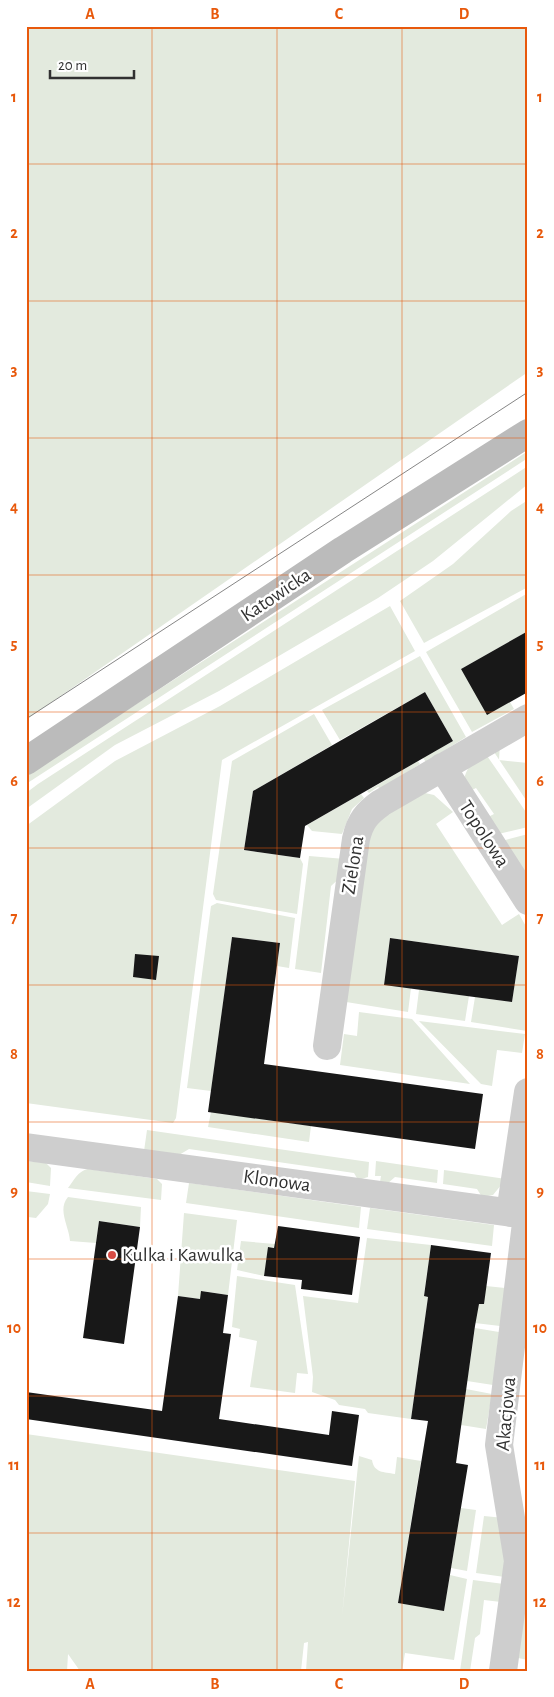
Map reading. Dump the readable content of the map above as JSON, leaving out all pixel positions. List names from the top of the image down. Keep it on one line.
{"streets":{"main road":["Katowicka"],"street":["Topolowa","Zielona","Klonowa","Akacjowa"]},"crossings":[["Topolowa","Zielona"],["Klonowa","Akacjowa"]],"places":["Kulka i Kawulka"],"scale_bar":"20 m","grid":{"columns":["A","B","C","D"],"rows":["1","2","3","4","5","6","7","8","9","10","11","12"]}}
